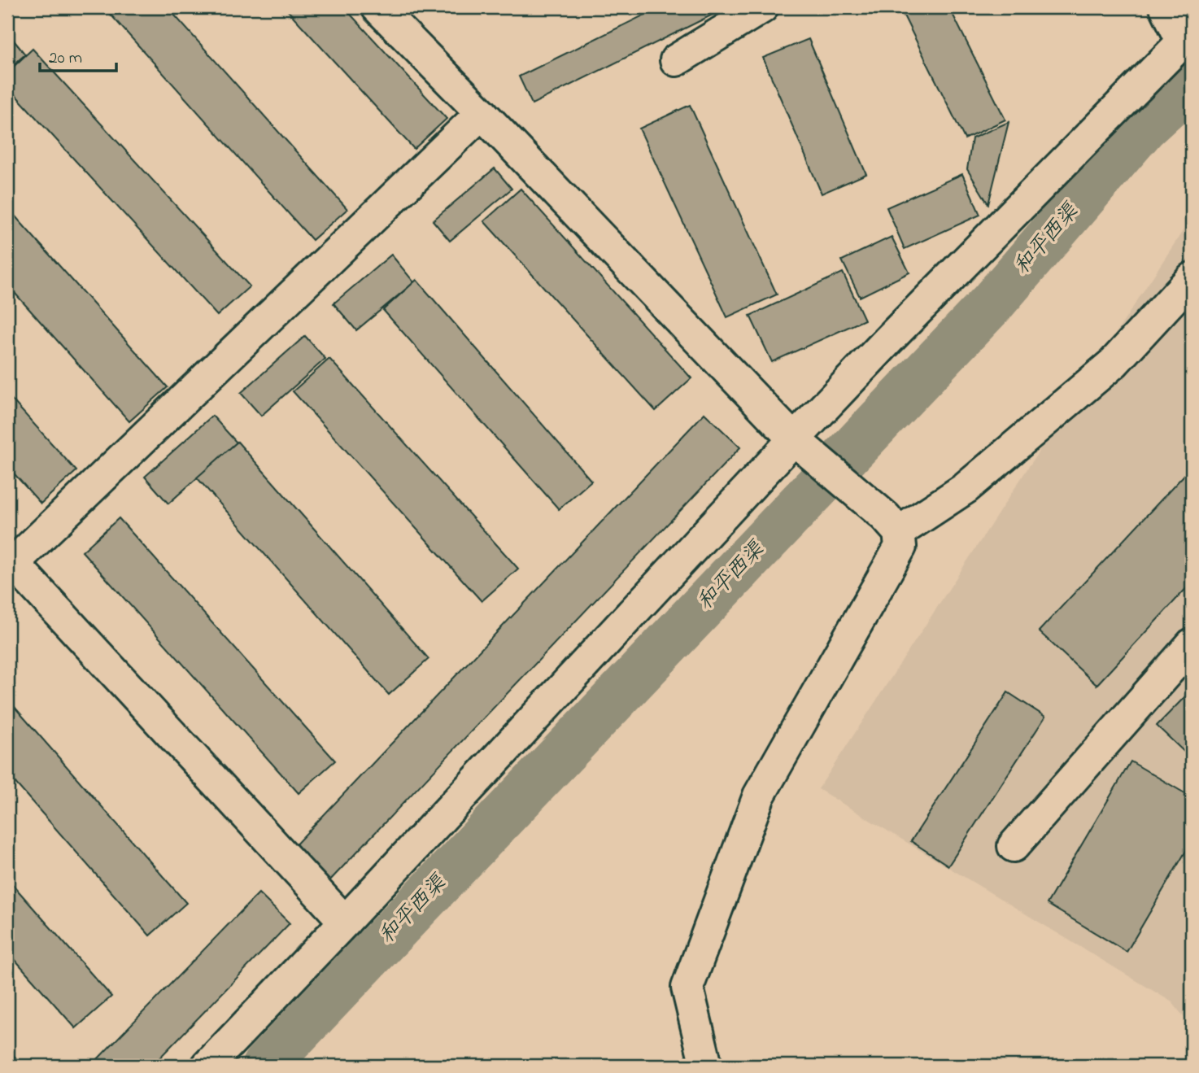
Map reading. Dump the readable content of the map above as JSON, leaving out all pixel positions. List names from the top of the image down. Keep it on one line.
{"water":["和平西渠"],"scale_bar":"20 m"}
